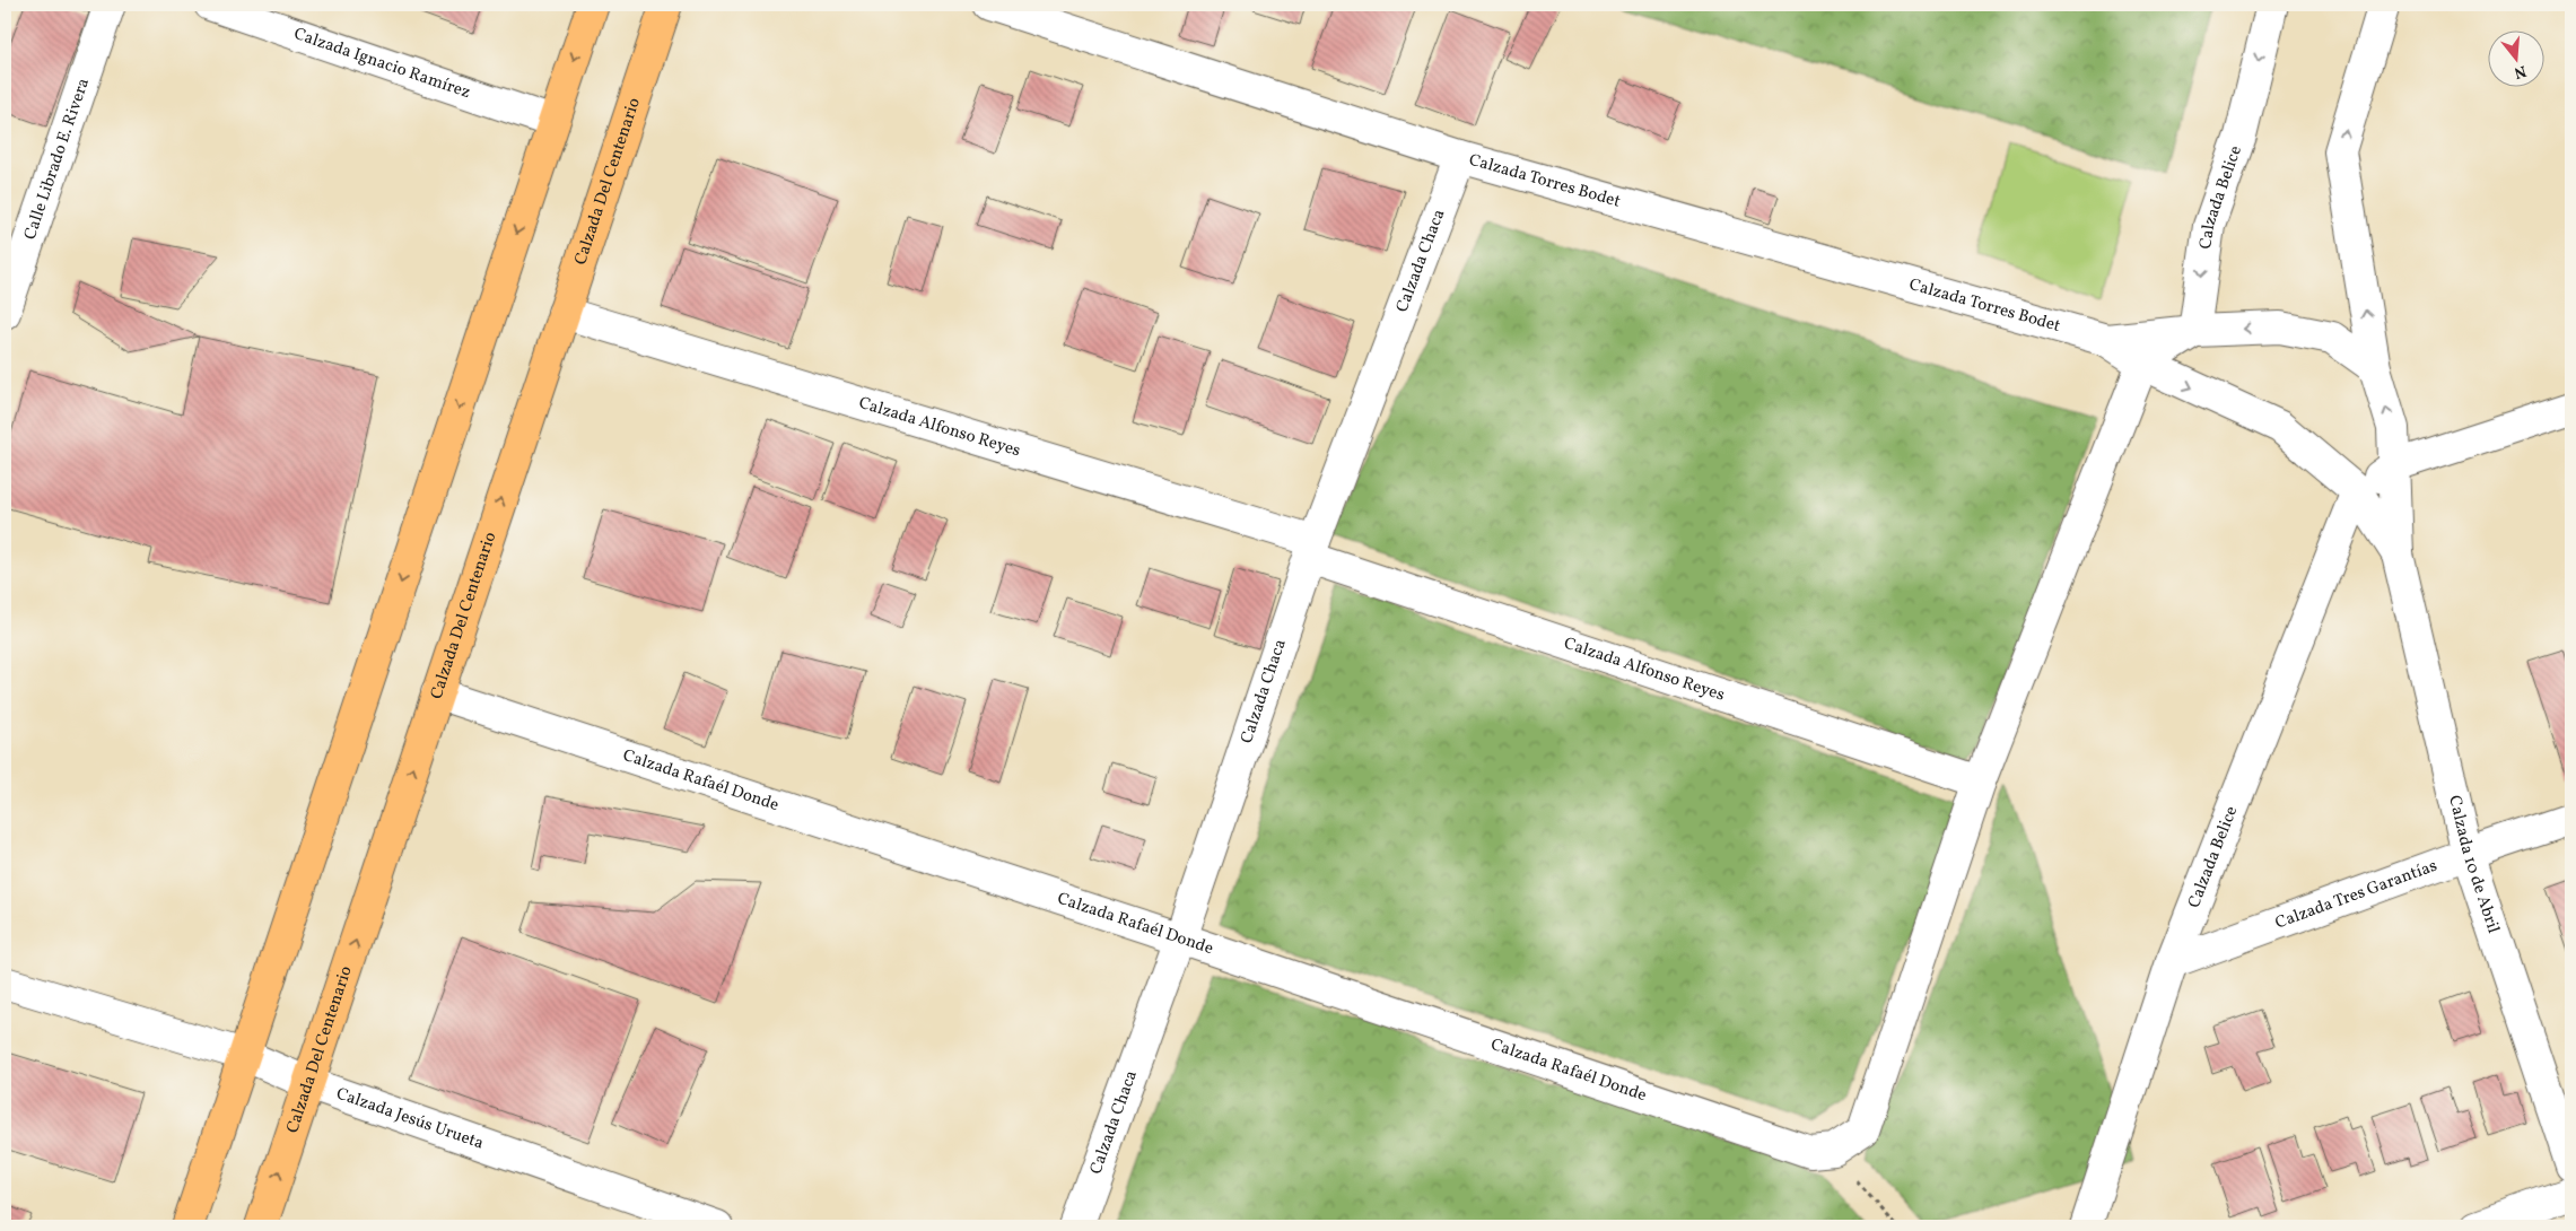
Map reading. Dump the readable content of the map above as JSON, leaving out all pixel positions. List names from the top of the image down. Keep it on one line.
{"streets":{"main road":["Calzada Del Centenario"],"street":["Calzada Ignacio Ramírez","Calle Librado E. Rivera","Calzada Torres Bodet","Calzada Belice","Calzada Chaca","Calzada Alfonso Reyes","Calzada Rafaél Donde","Calzada 10 de Abril","Calzada Tres Garantías","Calzada Jesús Urueta"]},"crossings":[["Calzada Del Centenario","Calzada Alfonso Reyes"],["Calzada Del Centenario","Calzada Rafaél Donde"],["Calzada Del Centenario","Calzada Jesús Urueta"],["Calzada Torres Bodet","Calzada Belice"],["Calzada Torres Bodet","Calzada Chaca"],["Calzada Torres Bodet","Calzada 10 de Abril"],["Calzada Belice","Calzada 10 de Abril"],["Calzada Belice","Calzada Tres Garantías"],["Calzada Chaca","Calzada Alfonso Reyes"],["Calzada Chaca","Calzada Rafaél Donde"],["Calzada 10 de Abril","Calzada Tres Garantías"]],"north":"bottom"}
